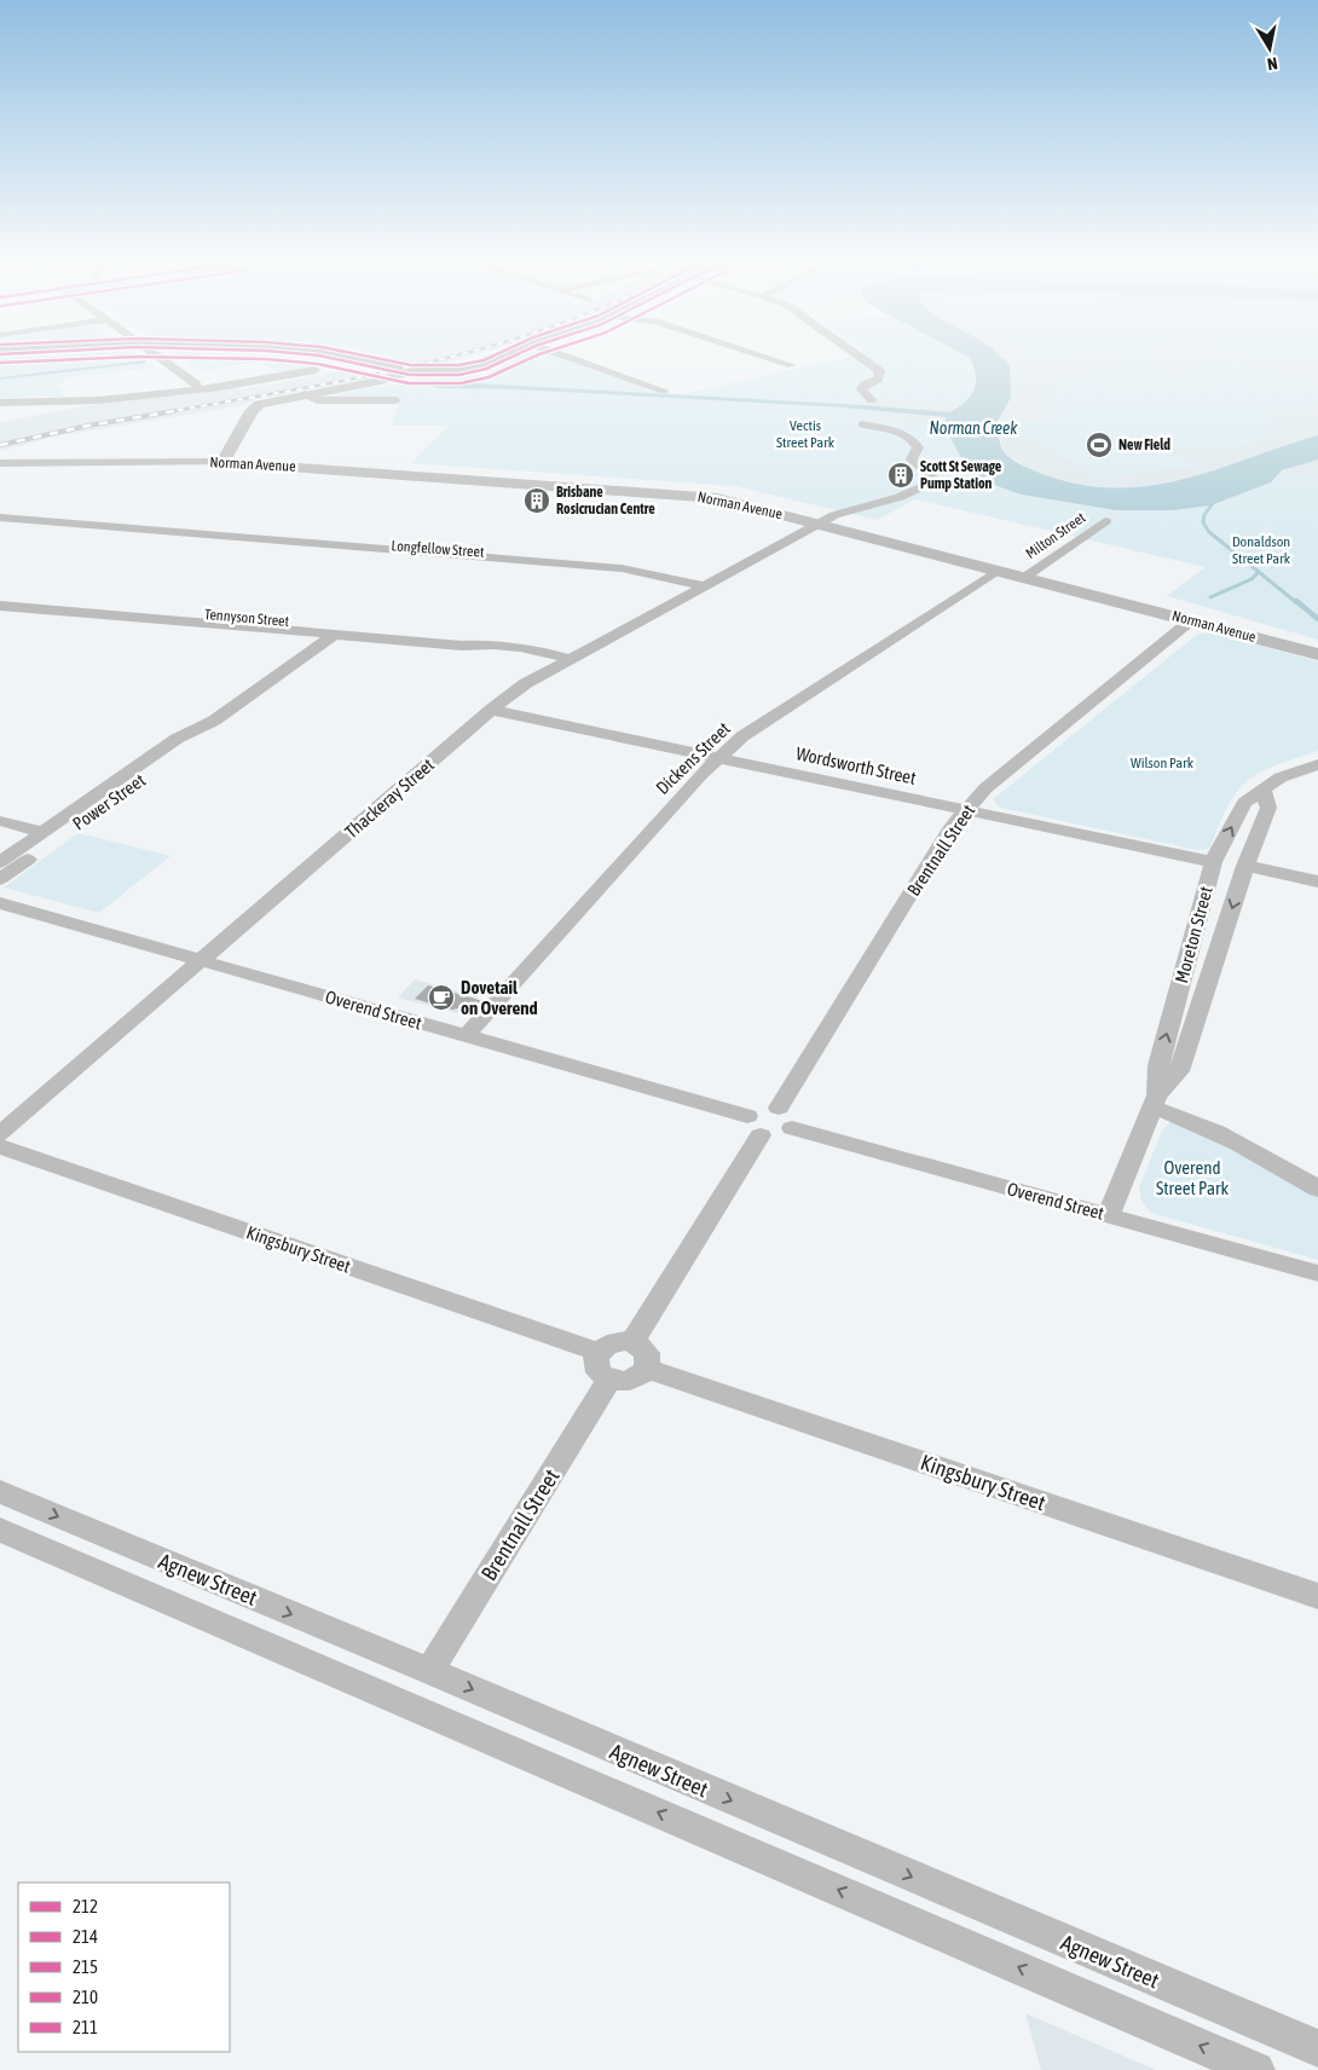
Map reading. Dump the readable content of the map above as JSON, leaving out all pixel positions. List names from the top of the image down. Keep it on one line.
{"streets":{"street":["Norman Avenue","Milton Street","Longfellow Street","Tennyson Street","Dickens Street","Wordsworth Street","Thackeray Street","Power Street","Brentnall Street","Moreton Street","Overend Street","Kingsbury Street","Agnew Street"]},"crossings":[["Norman Avenue","Milton Street"],["Norman Avenue","Dickens Street"],["Norman Avenue","Thackeray Street"],["Norman Avenue","Brentnall Street"],["Longfellow Street","Thackeray Street"],["Tennyson Street","Thackeray Street"],["Tennyson Street","Power Street"],["Dickens Street","Wordsworth Street"],["Dickens Street","Overend Street"],["Wordsworth Street","Thackeray Street"],["Wordsworth Street","Brentnall Street"],["Wordsworth Street","Moreton Street"],["Thackeray Street","Overend Street"],["Brentnall Street","Kingsbury Street"],["Brentnall Street","Agnew Street"],["Moreton Street","Overend Street"]],"water":["Norman Creek"],"parks":["Vectis Street Park","Donaldson Street Park","Wilson Park","Overend Street Park"],"places":{"sports":["New Field"],"building":["Scott St Sewage Pump Station","Brisbane Rosicrucian Centre"],"cafe":["Dovetail on Overend"]},"lines":["transit line 212","transit line 214","transit line 215"],"legend":["212","214","215","210","211"],"north":"bottom"}
